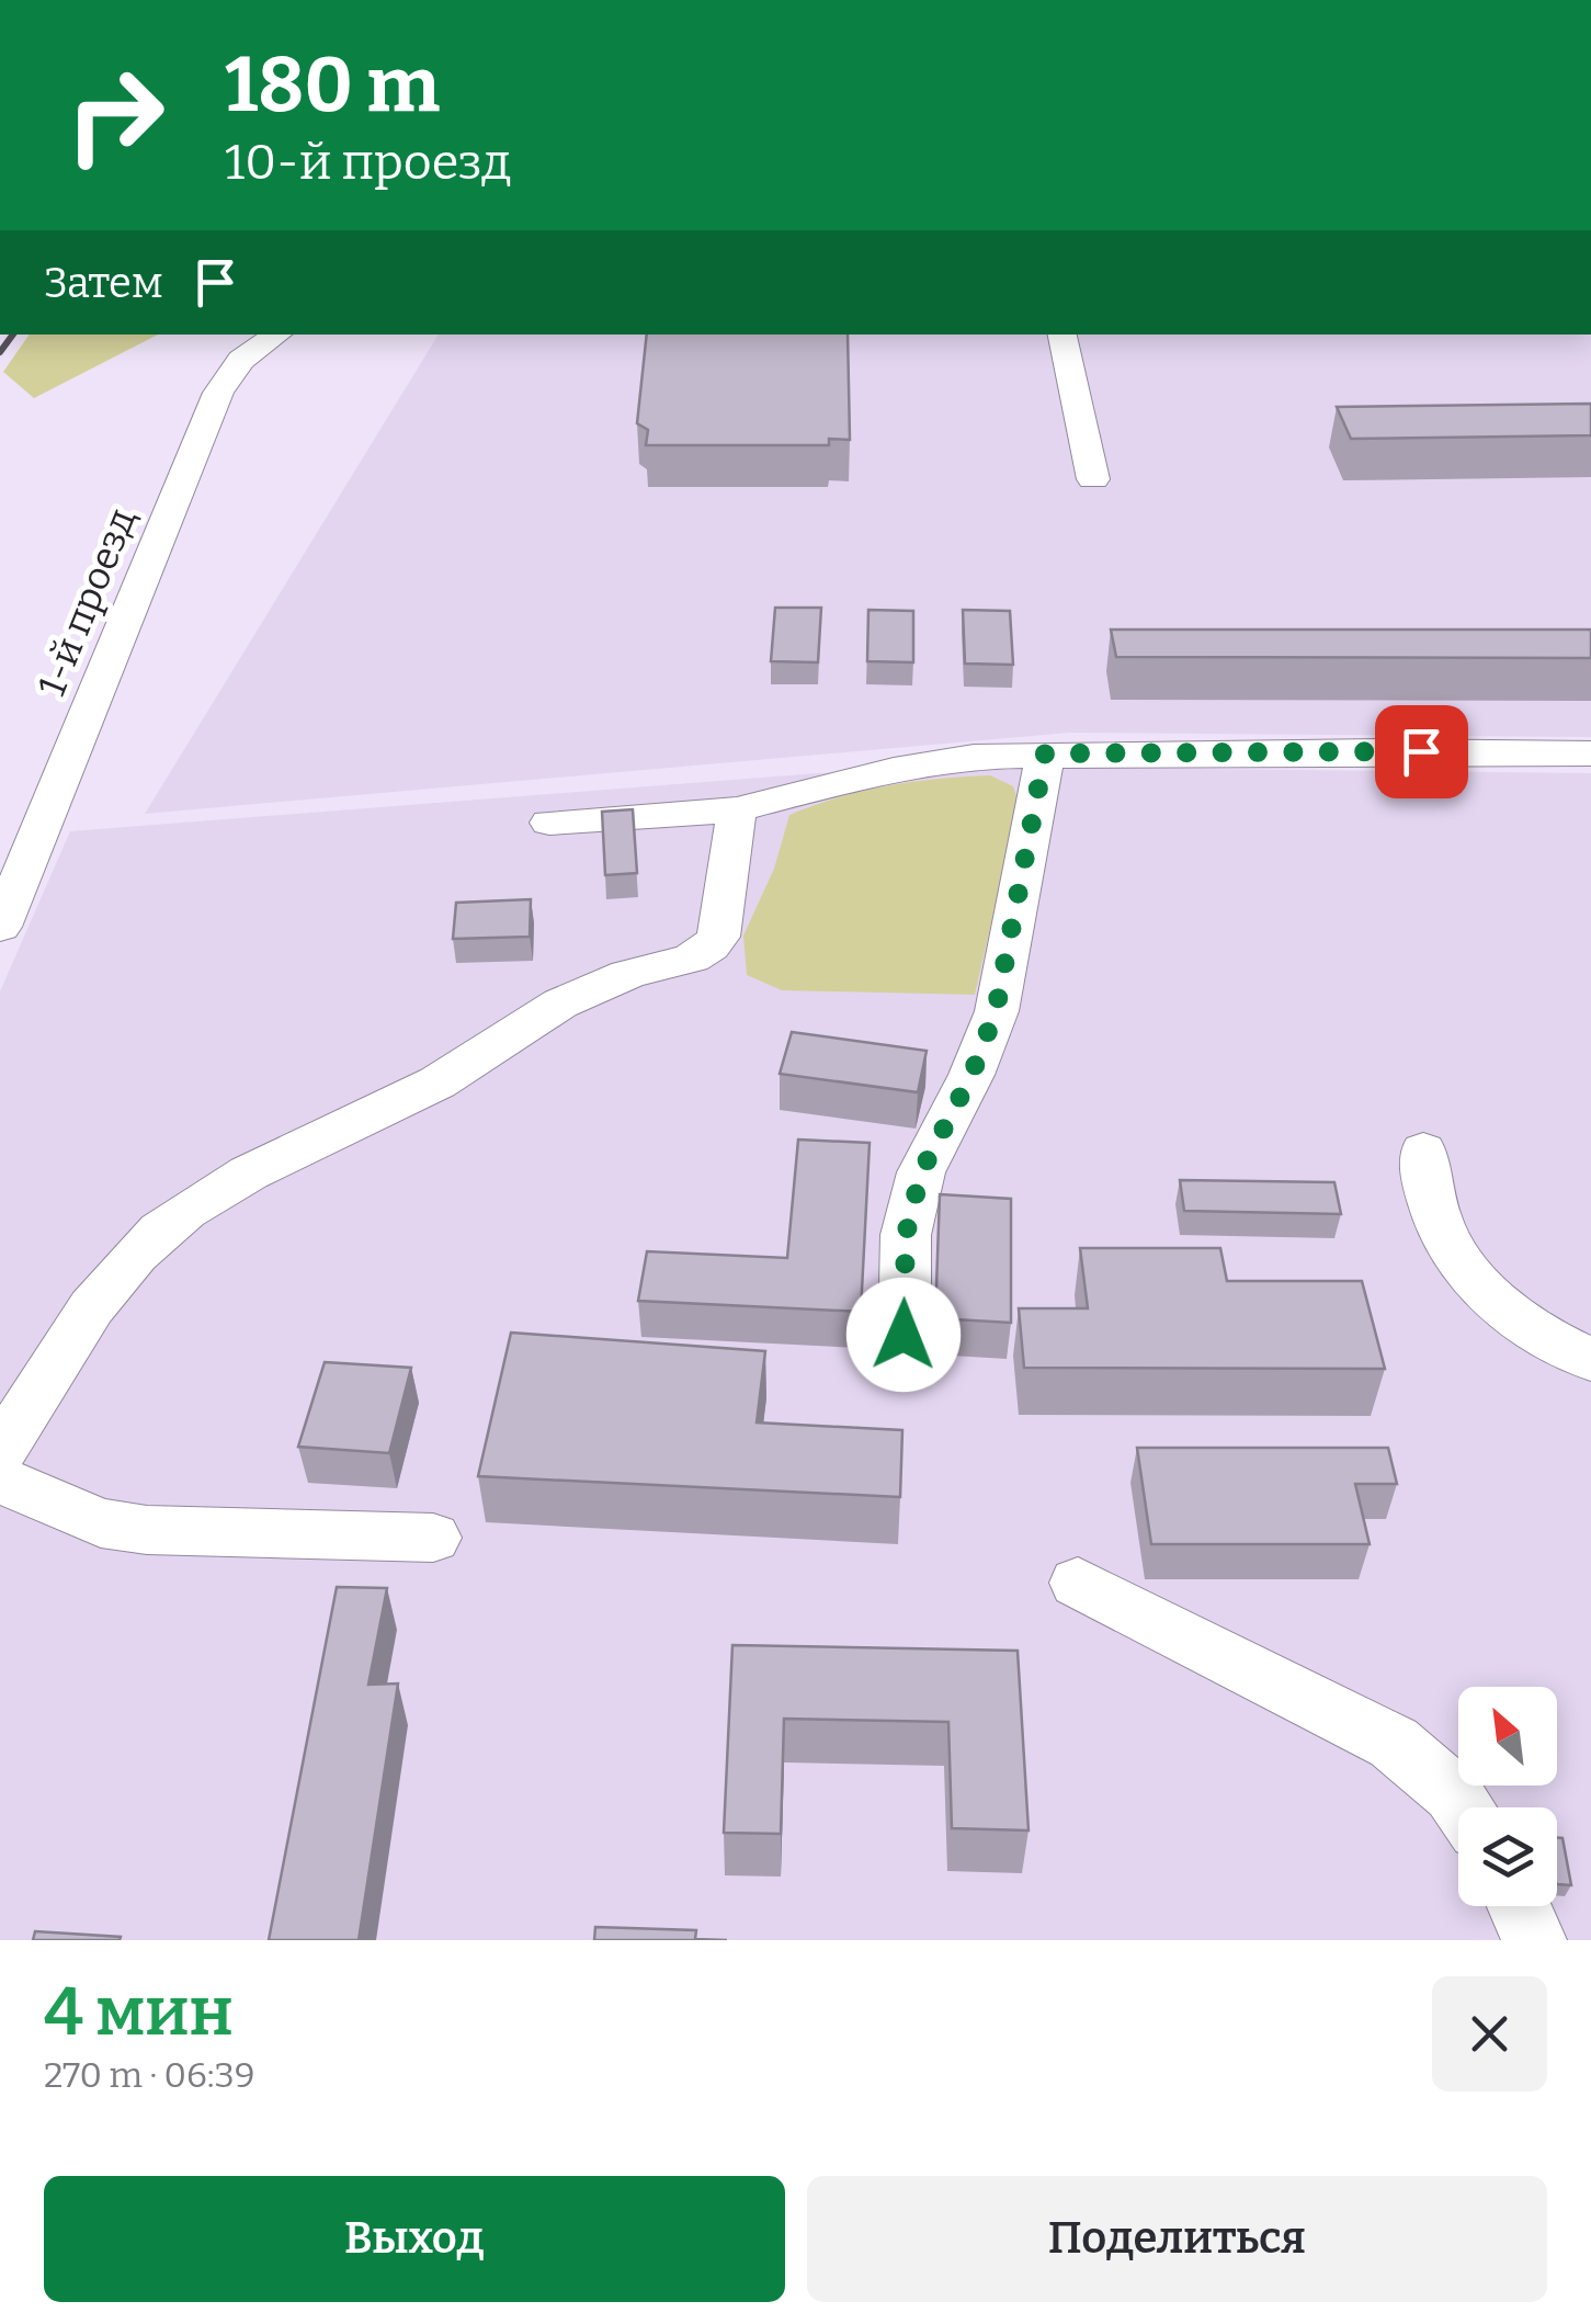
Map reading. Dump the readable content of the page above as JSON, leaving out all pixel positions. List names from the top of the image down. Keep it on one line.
{"streets":{"street":["1-й проезд"]},"north":"top left","page":{"turn":["180 m","10-й проезд"],"then":"Затем","heading":["4 мин","270 m · 06:39"],"buttons":["Выход","Поделиться"]}}
